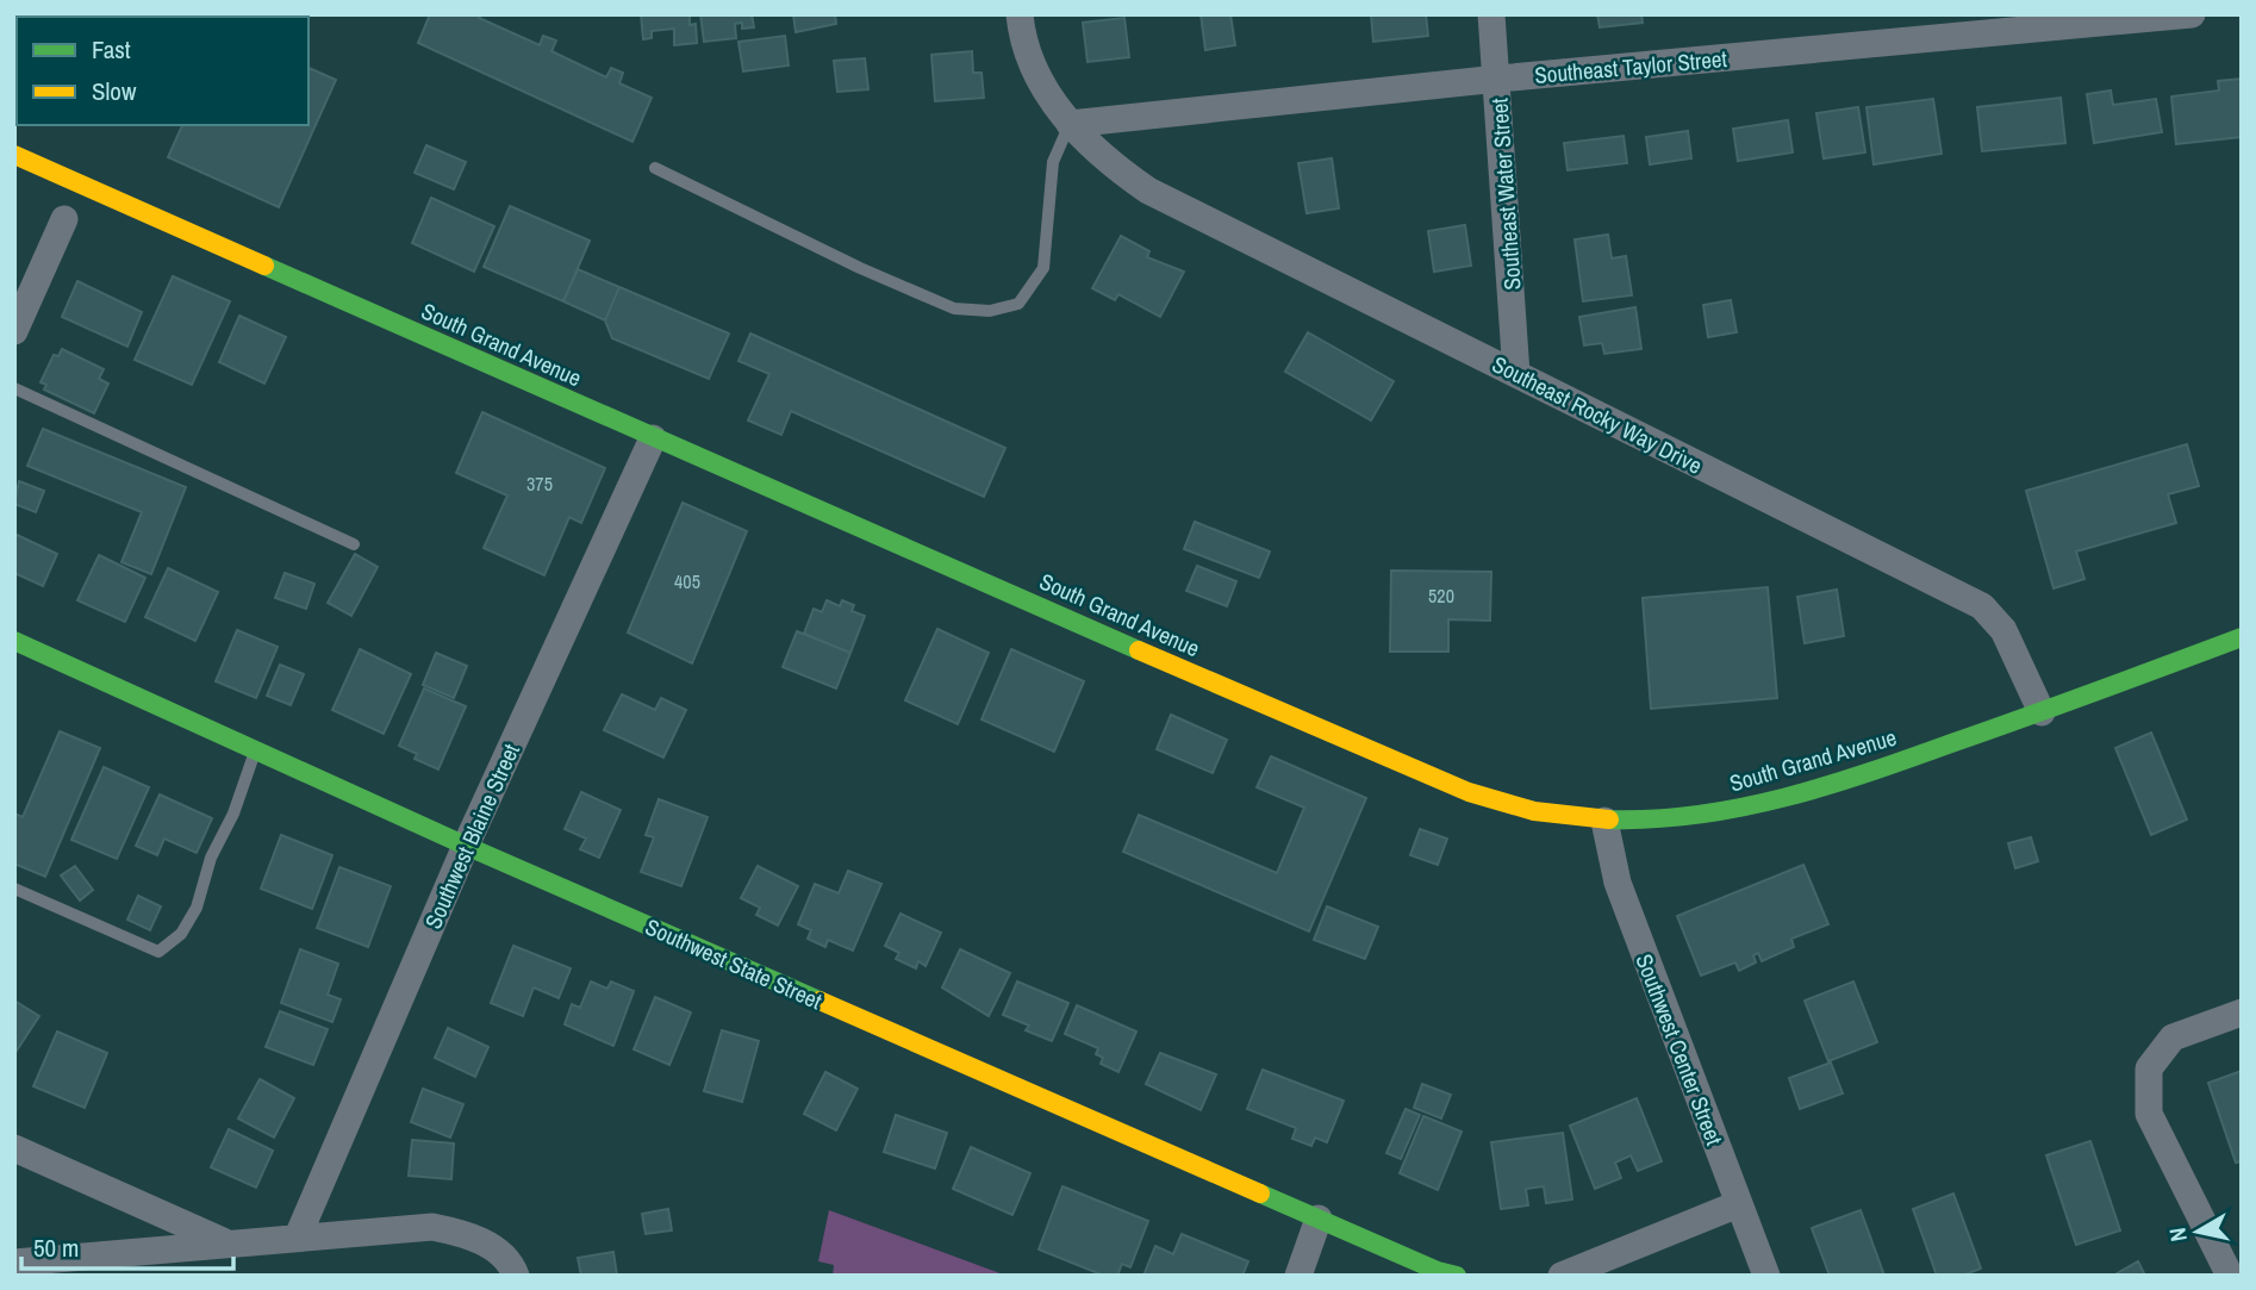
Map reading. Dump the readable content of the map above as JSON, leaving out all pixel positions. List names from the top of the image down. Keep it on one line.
{"streets":{"main road":["South Grand Avenue","Southwest State Street"],"street":["Southeast Taylor Street","Southeast Water Street","Southeast Rocky Way Drive","Southwest Blaine Street","Southwest Center Street"]},"crossings":[["Southeast Taylor Street","Southeast Water Street"],["Southeast Taylor Street","Southeast Rocky Way Drive"],["Southeast Water Street","Southeast Rocky Way Drive"],["South Grand Avenue","Southeast Rocky Way Drive"],["South Grand Avenue","Southwest Blaine Street"],["South Grand Avenue","Southwest Center Street"],["Southwest Blaine Street","Southwest State Street"]],"house_numbers":["375","405","520"],"legend":["Fast","Slow"],"scale_bar":"50 m","north":"left"}
